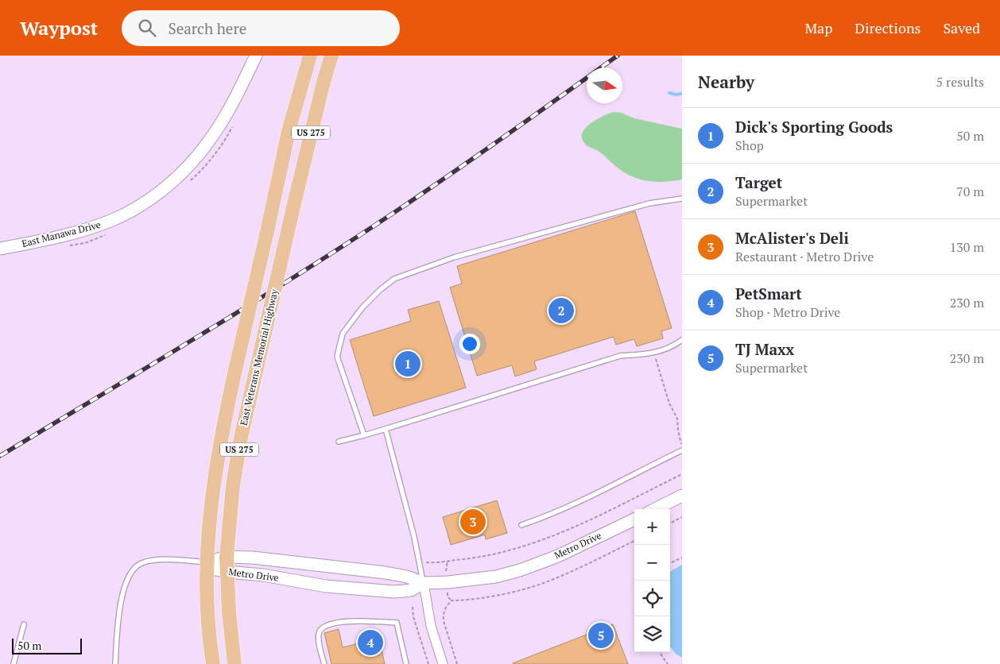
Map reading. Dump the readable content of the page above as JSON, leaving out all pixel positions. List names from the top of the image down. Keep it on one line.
{"streets":{"main road":["US 275","East Veterans Memorial Highway"],"street":["East Manawa Drive","Metro Drive"]},"crossings":[["East Veterans Memorial Highway","Metro Drive"]],"scale_bar":"50 m","north":"right","page":{"header":"Waypost","search":"Search here","nav":["Map","Directions","Saved"],"heading":["Nearby","5 results"],"list":[{"mark":"1","name":"Dick's Sporting Goods","note":"Shop","value":"50 m"},{"mark":"2","name":"Target","note":"Supermarket","value":"70 m"},{"mark":"3","name":"McAlister's Deli","note":"Restaurant · Metro Drive","value":"130 m"},{"mark":"4","name":"PetSmart","note":"Shop · Metro Drive","value":"230 m"},{"mark":"5","name":"TJ Maxx","note":"Supermarket","value":"230 m"}],"pins":["2","1","3","5","4"],"map_buttons":["+","−"],"scale":"50 m"}}
